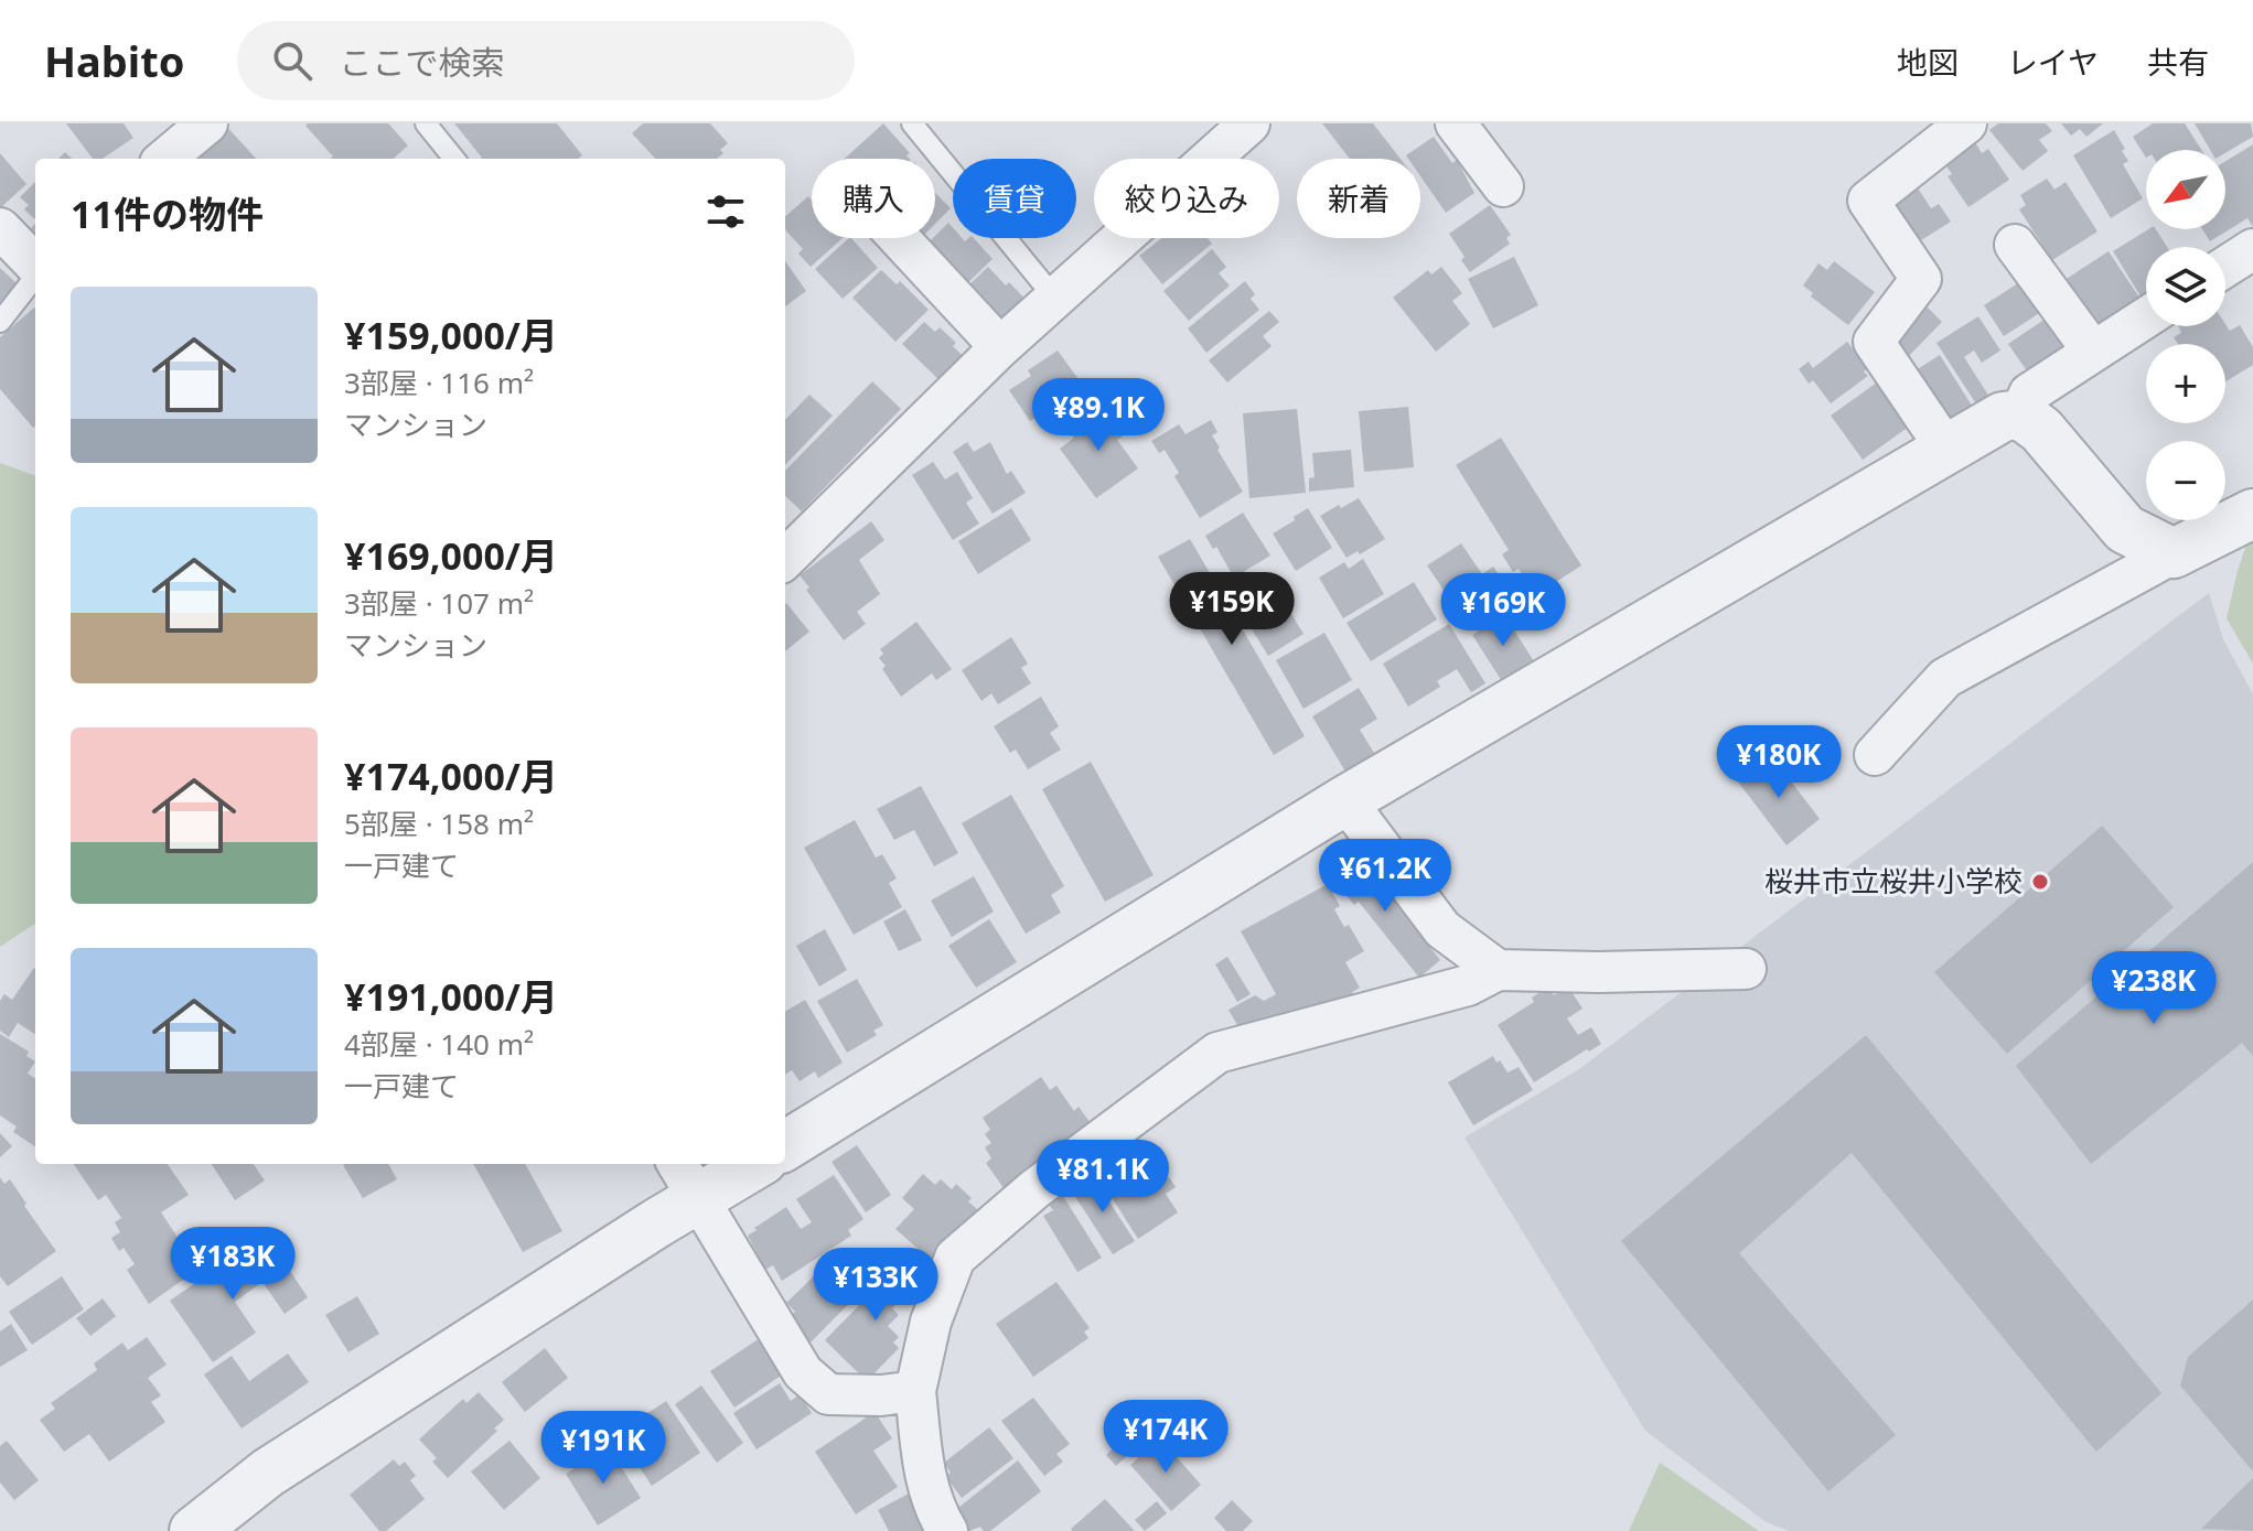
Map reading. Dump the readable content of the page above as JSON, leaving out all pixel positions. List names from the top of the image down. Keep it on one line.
{"places":["桜井市立桜井小学校"],"north":"bottom left","page":{"header":"Habito","search":"ここで検索","nav":["地図","レイヤ","共有"],"map_buttons":["+","−"],"chip":["購入","賃貸","絞り込み","新着"],"heading":"11件の物件","list":[{"name":"¥159,000/月","note":"3部屋 · 116 m² · マンション"},{"name":"¥169,000/月","note":"3部屋 · 107 m² · マンション"},{"name":"¥174,000/月","note":"5部屋 · 158 m² · 一戸建て"},{"name":"¥191,000/月","note":"4部屋 · 140 m² · 一戸建て"}],"price":["¥89.1K","¥159K","¥169K","¥180K","¥61.2K","¥238K","¥81.1K","¥183K","¥133K","¥174K","¥191K"]}}
